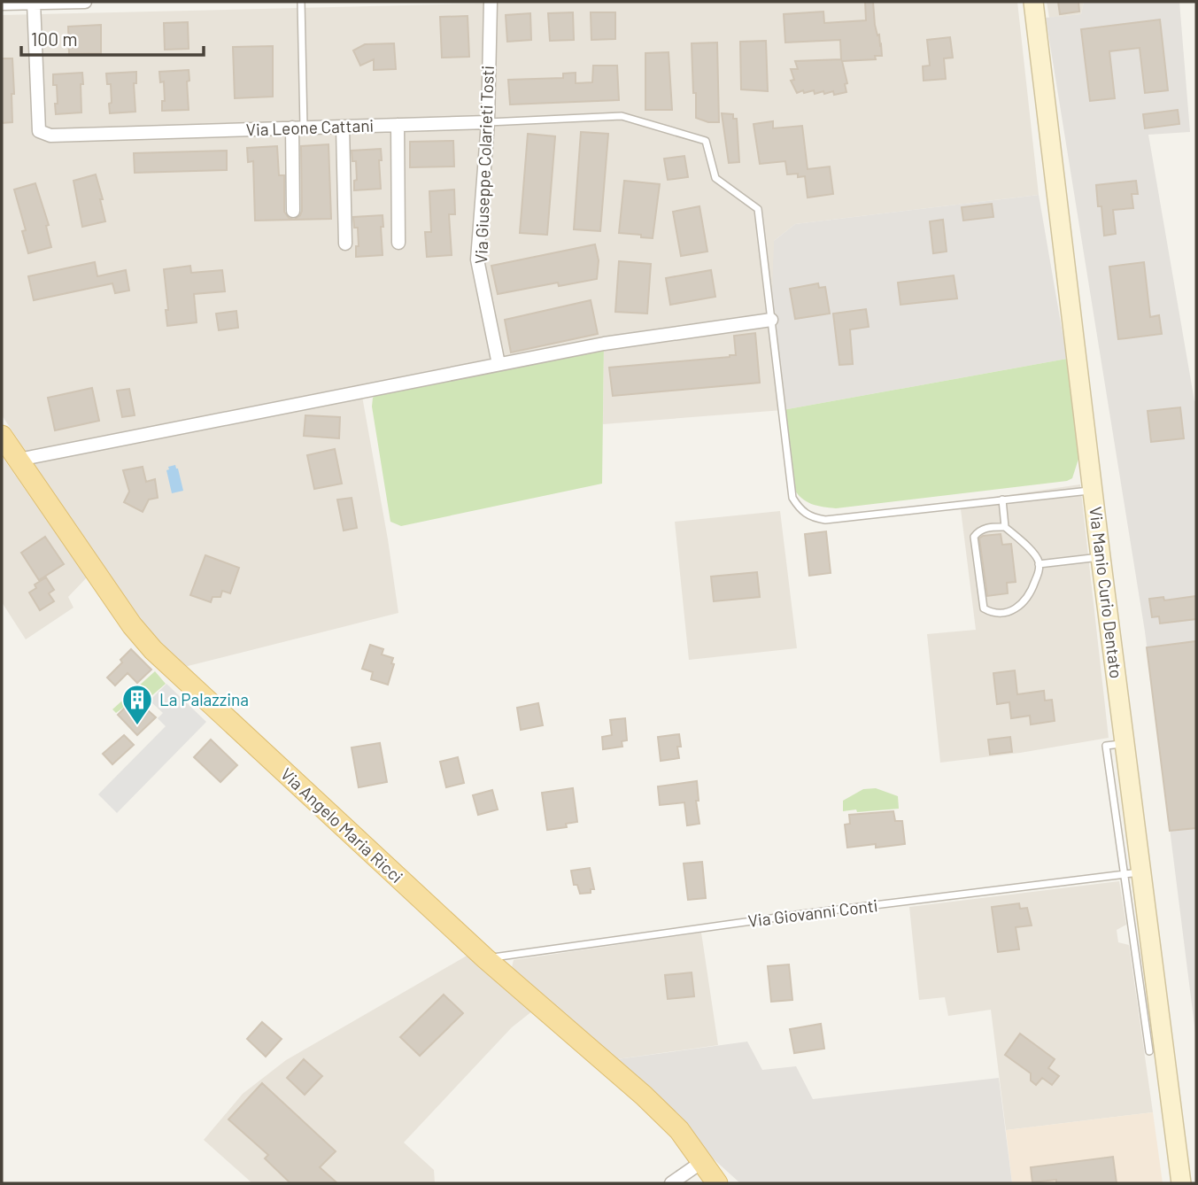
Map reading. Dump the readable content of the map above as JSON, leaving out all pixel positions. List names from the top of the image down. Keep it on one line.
{"streets":{"main road":["Via Manio Curio Dentato","Via Angelo Maria Ricci"],"street":["Via Leone Cattani","Via Giuseppe Colarieti Tosti"],"lane":["Via Giovanni Conti"]},"crossings":[["Via Leone Cattani","Via Giuseppe Colarieti Tosti"],["Via Manio Curio Dentato","Via Giovanni Conti"],["Via Angelo Maria Ricci","Via Giovanni Conti"]],"places":{"building":["La Palazzina"]},"scale_bar":"100 m"}
